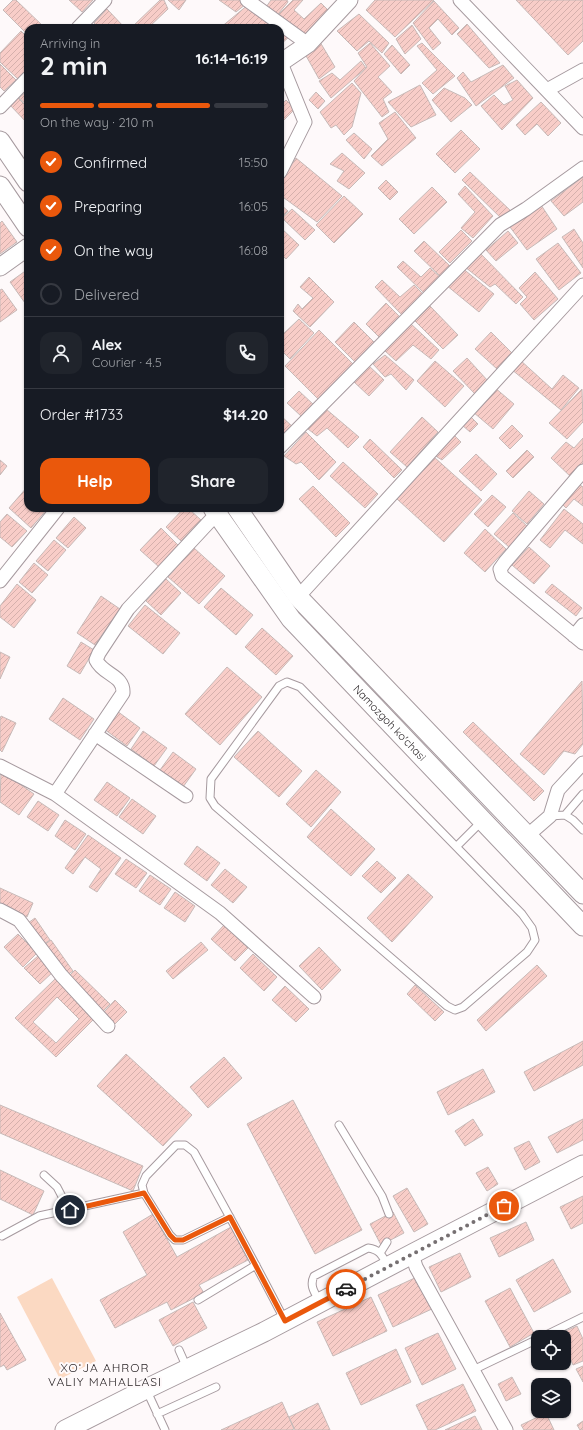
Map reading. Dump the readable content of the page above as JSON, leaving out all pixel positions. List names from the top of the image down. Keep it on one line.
{"streets":{"main road":["Namozgoh ko'chasi"]},"districts":["XO‘JA AHROR VALIY MAHALLASI"],"page":{"heading":["2 min","Arriving in","16:14–16:19"],"panel":["Alex","Courier · 4.5","Order #1733","$14.20"],"bar":"On the way · 210 m","list":[["Confirmed","15:50"],["Preparing","16:05"],["On the way","16:08"],"Delivered"],"buttons":["Help","Share"]}}
